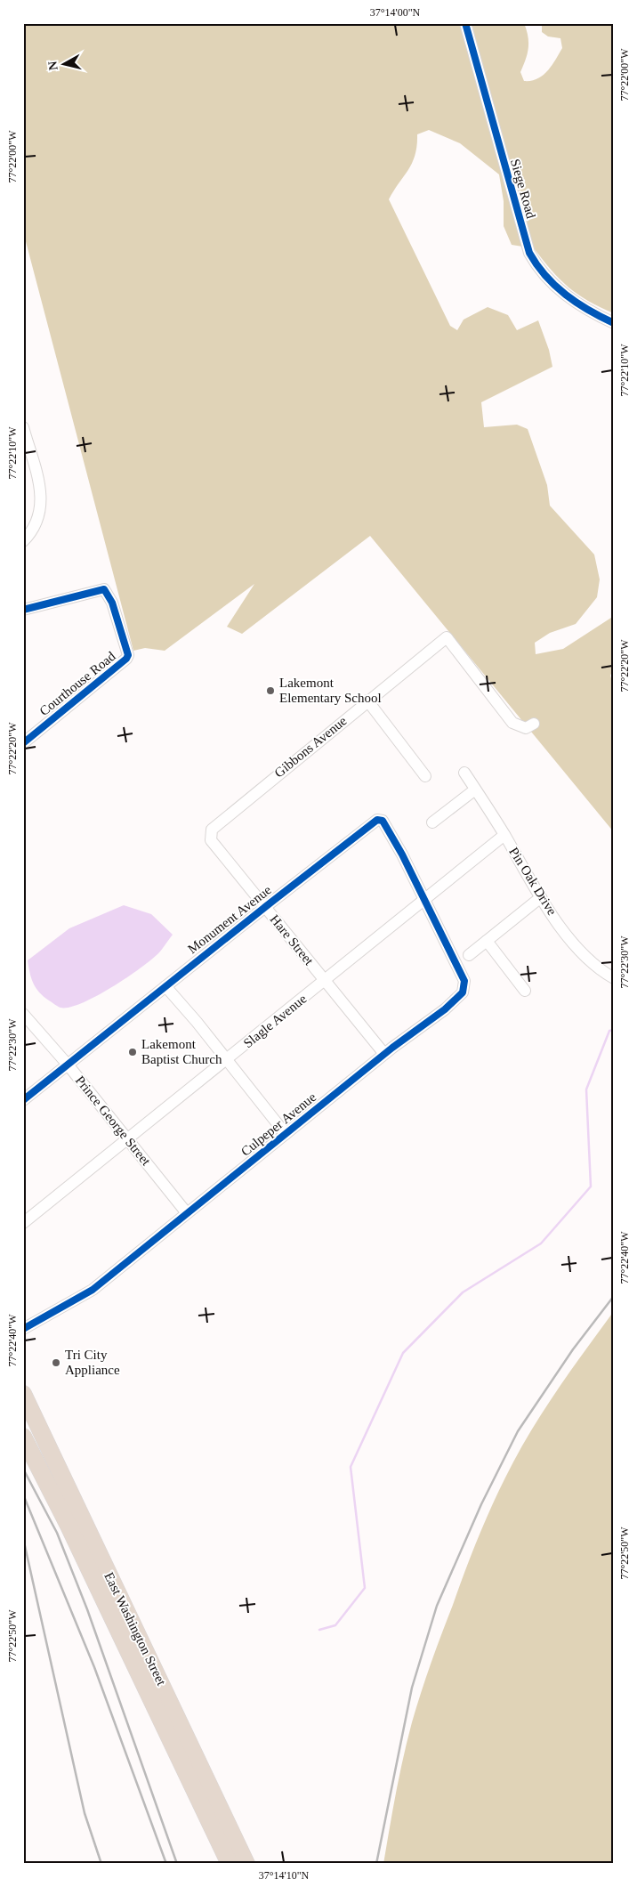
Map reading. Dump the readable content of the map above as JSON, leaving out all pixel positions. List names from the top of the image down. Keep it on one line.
{"streets":{"highway":["East Washington Street"],"street":["Siege Road","Courthouse Road","Gibbons Avenue","Pin Oak Drive","Monument Avenue","Hare Street","Slagle Avenue","Prince George Street","Culpeper Avenue"]},"crossings":[["Gibbons Avenue","Hare Street"],["Pin Oak Drive","Slagle Avenue"],["Monument Avenue","Hare Street"],["Monument Avenue","Slagle Avenue"],["Monument Avenue","Prince George Street"],["Monument Avenue","Culpeper Avenue"],["Hare Street","Slagle Avenue"],["Hare Street","Culpeper Avenue"],["Slagle Avenue","Prince George Street"],["Slagle Avenue","Culpeper Avenue"],["Prince George Street","Culpeper Avenue"]],"places":["Lakemont Elementary School","Lakemont Baptist Church","Tri City Appliance"],"north":"left","coordinates":["37°14'00\"N","77°22'00\"W","77°22'10\"W","77°22'20\"W","77°22'30\"W","77°22'40\"W","77°22'50\"W","37°14'10\"N"]}
